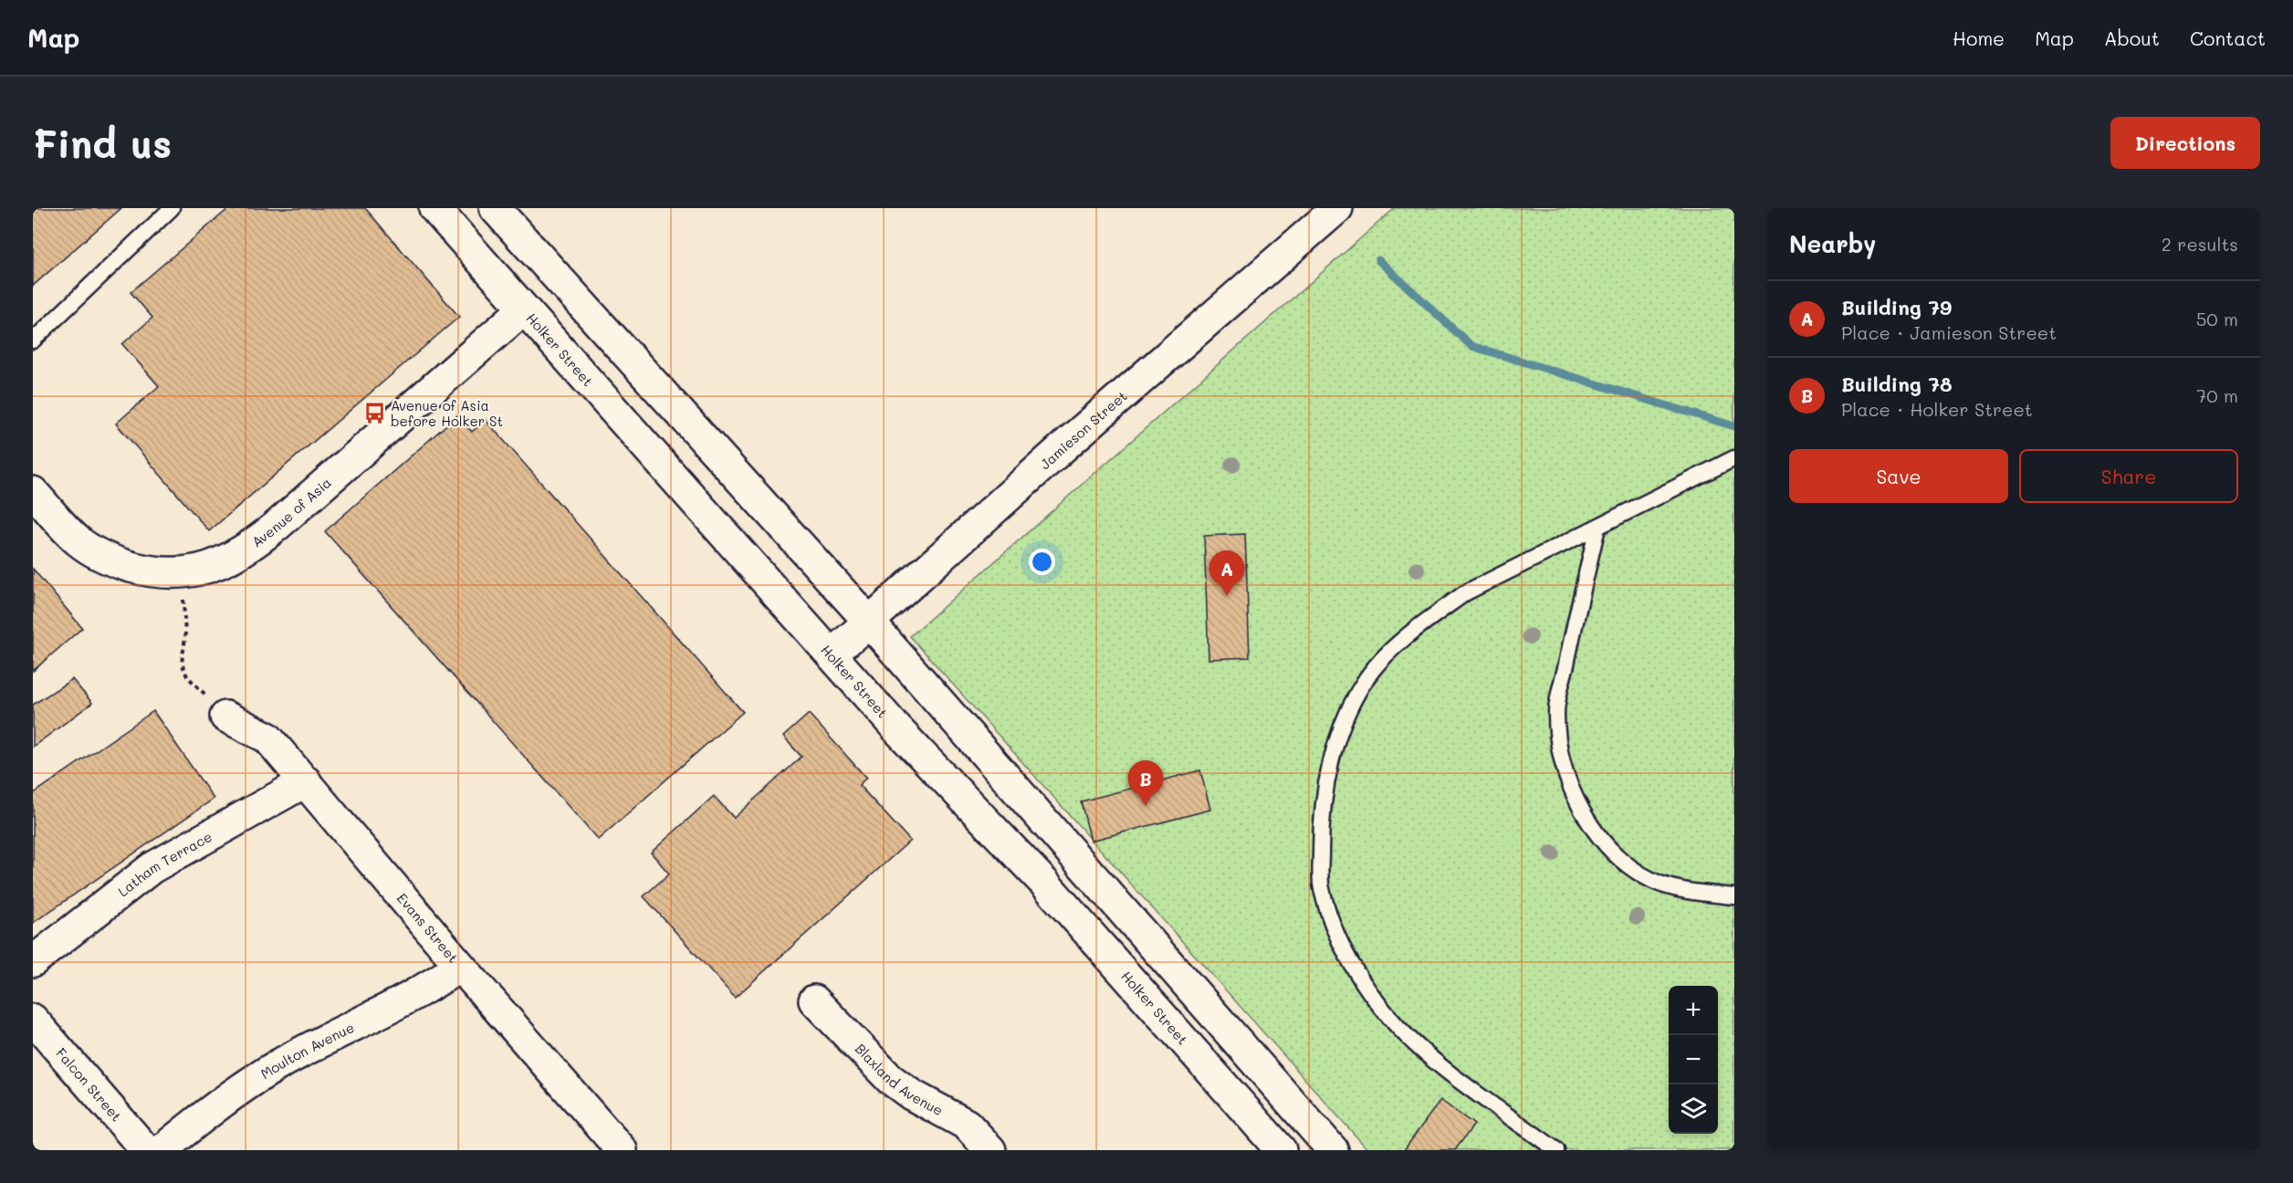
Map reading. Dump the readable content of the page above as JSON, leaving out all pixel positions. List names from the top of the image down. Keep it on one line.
{"streets":{"street":["Holker Street","Jamieson Street","Avenue of Asia","Latham Terrace","Evans Street","Moulton Avenue","Blaxland Avenue","Falcon Street"]},"crossings":[["Holker Street","Jamieson Street"],["Holker Street","Avenue of Asia"],["Latham Terrace","Evans Street"],["Evans Street","Moulton Avenue"]],"places":{"bus stop":["Avenue of Asia before Holker St"]},"page":{"header":"Map","nav":["Home","Map","About","Contact"],"buttons":["Directions",["Save","Share"]],"title":"Find us","heading":["Nearby","2 results"],"list":[{"mark":"A","name":"Building 79","note":"Place · Jamieson Street","value":"50 m"},{"mark":"B","name":"Building 78","note":"Place · Holker Street","value":"70 m"}],"pins":["A","B"],"map_buttons":["+","−"]}}
